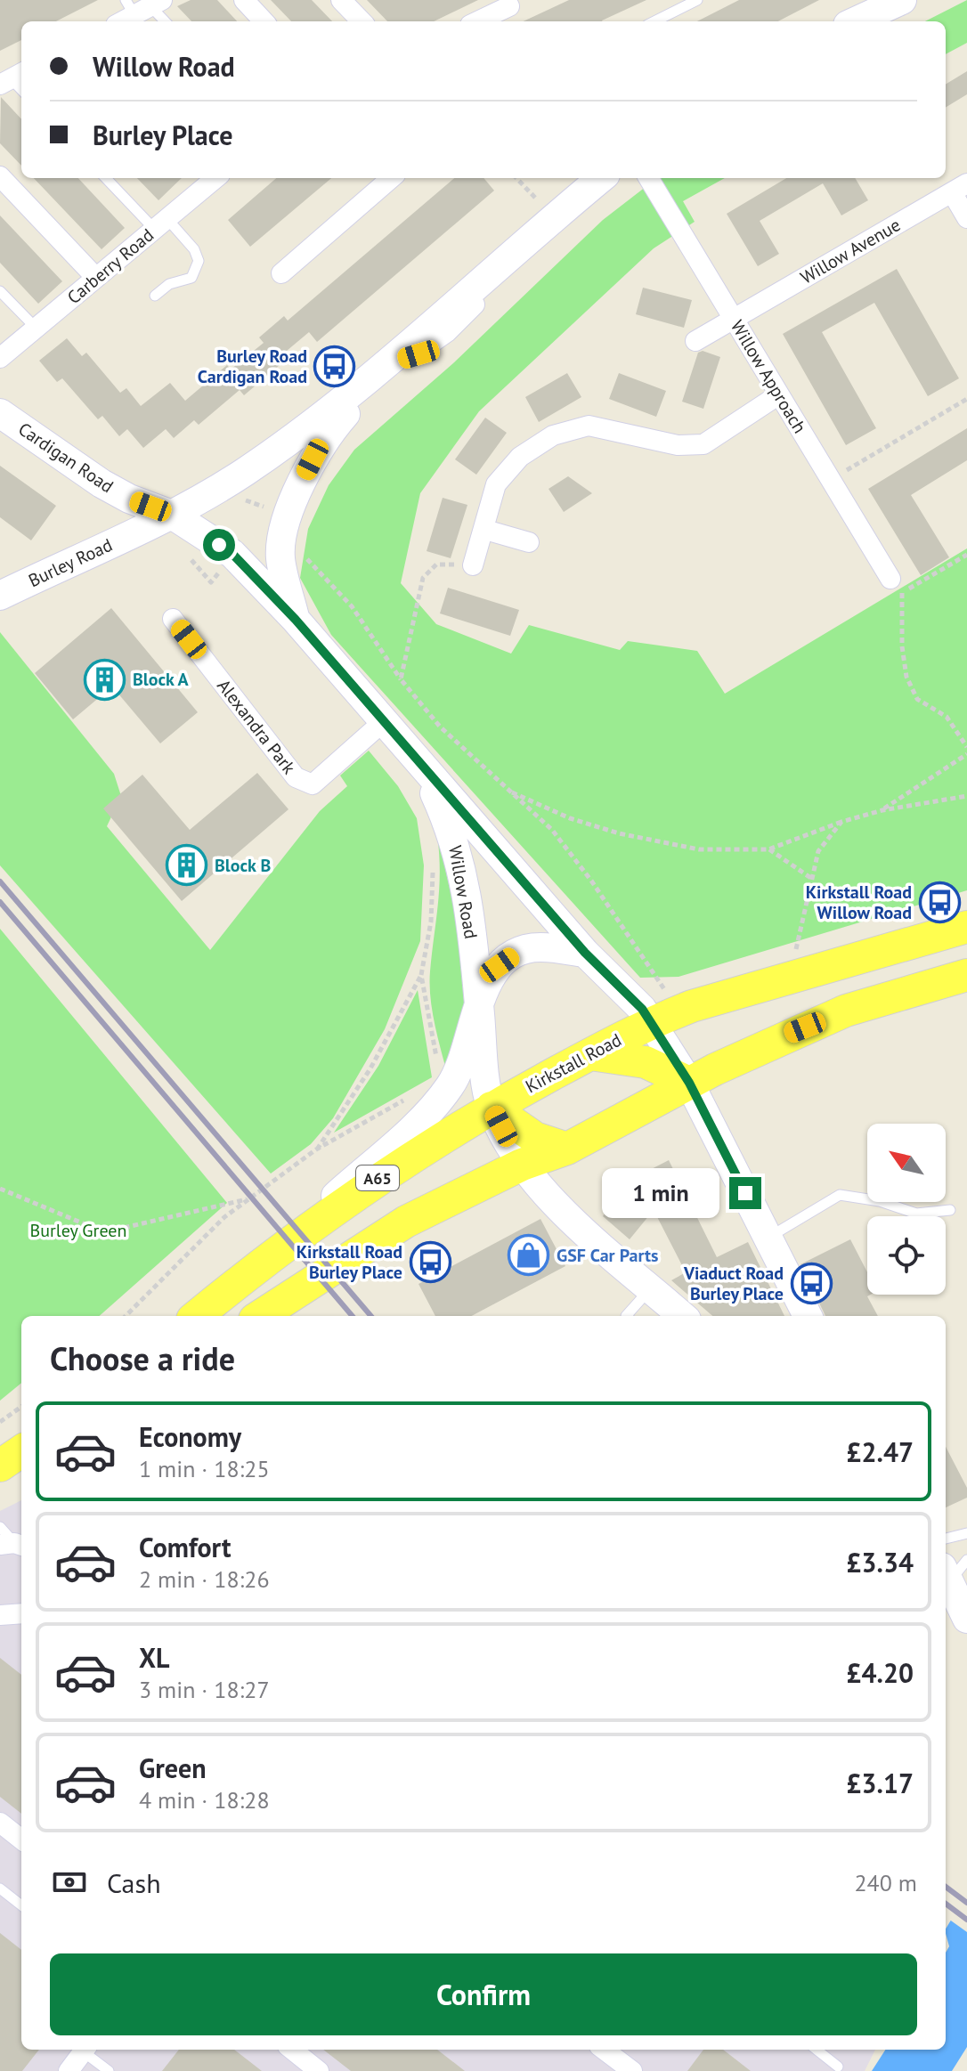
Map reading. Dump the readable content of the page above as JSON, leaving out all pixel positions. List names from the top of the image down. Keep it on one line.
{"streets":{"main road":["Kirkstall Road","A65"],"street":["Willow Avenue","Carberry Road","Willow Approach","Cardigan Road","Burley Road","Alexandra Park","Willow Road"]},"crossings":[["Willow Avenue","Willow Approach"],["Cardigan Road","Burley Road"],["Cardigan Road","Willow Road"],["Burley Road","Willow Road"],["Alexandra Park","Willow Road"],["Willow Road","Kirkstall Road"]],"parks":["Burley Green"],"places":{"bus stop":["Burley Road Cardigan Road","Kirkstall Road Willow Road","Kirkstall Road Burley Place","Viaduct Road Burley Place"],"building":["Block A","Block B"],"shop":["GSF Car Parts"]},"north":"top left","page":{"banner":["Willow Road","Burley Place"],"bubble":"1 min","heading":"Choose a ride","list":[{"name":"Economy","note":"1 min · 18:25","value":"£2.47"},{"name":"Comfort","note":"2 min · 18:26","value":"£3.34"},{"name":"XL","note":"3 min · 18:27","value":"£4.20"},{"name":"Green","note":"4 min · 18:28","value":"£3.17"}],"pay":["Cash","240 m"],"buttons":"Confirm"}}
